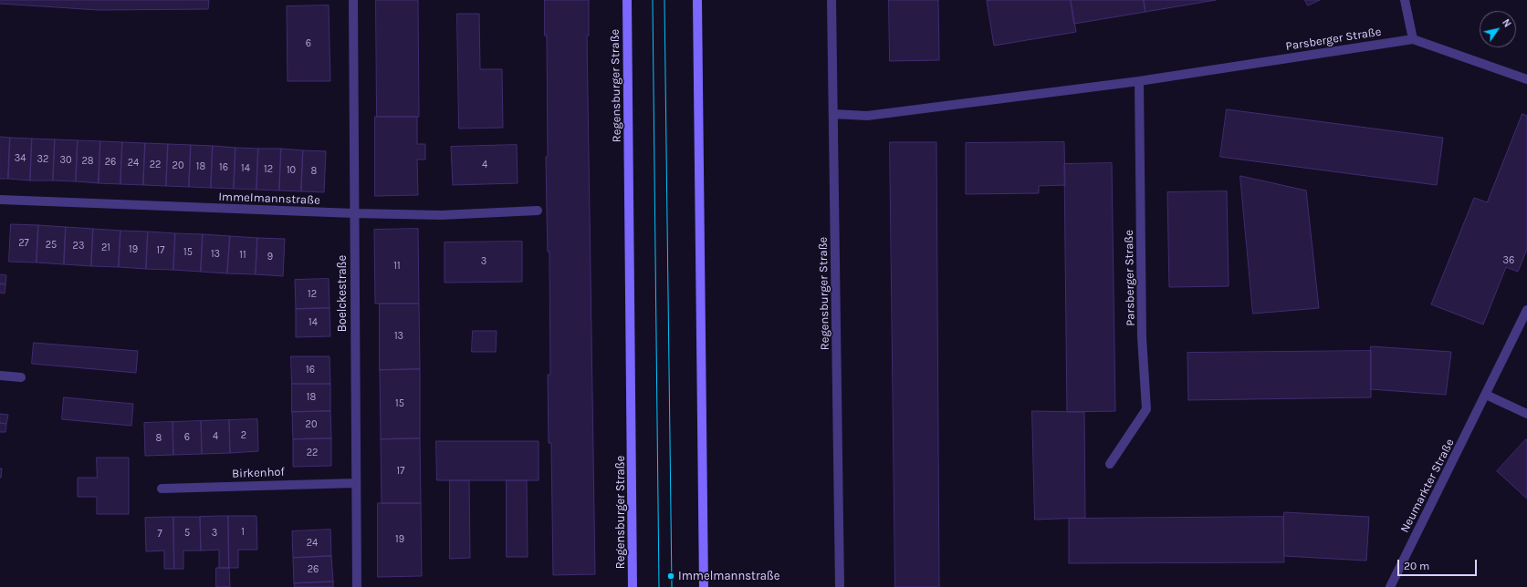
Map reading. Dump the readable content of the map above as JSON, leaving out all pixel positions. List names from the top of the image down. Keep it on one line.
{"streets":{"main road":["Regensburger Straße"],"street":["Parsberger Straße","Immelmannstraße","Boelckestraße","Birkenhof","Neumarkter Straße"]},"crossings":[["Parsberger Straße","Regensburger Straße"],["Immelmannstraße","Boelckestraße"],["Boelckestraße","Birkenhof"]],"places":["Immelmannstraße"],"house_numbers":["6","34","32","30","28","26","24","22","4","20","18","16","14","12","10","8","27","25","23","21","19","17","15","13","11","9","36","3","11","12","14","13","16","18","15","20","2","4","6","8","22","17","1","5","3","7","19","24","26"],"scale_bar":"20 m","north":"top right"}
